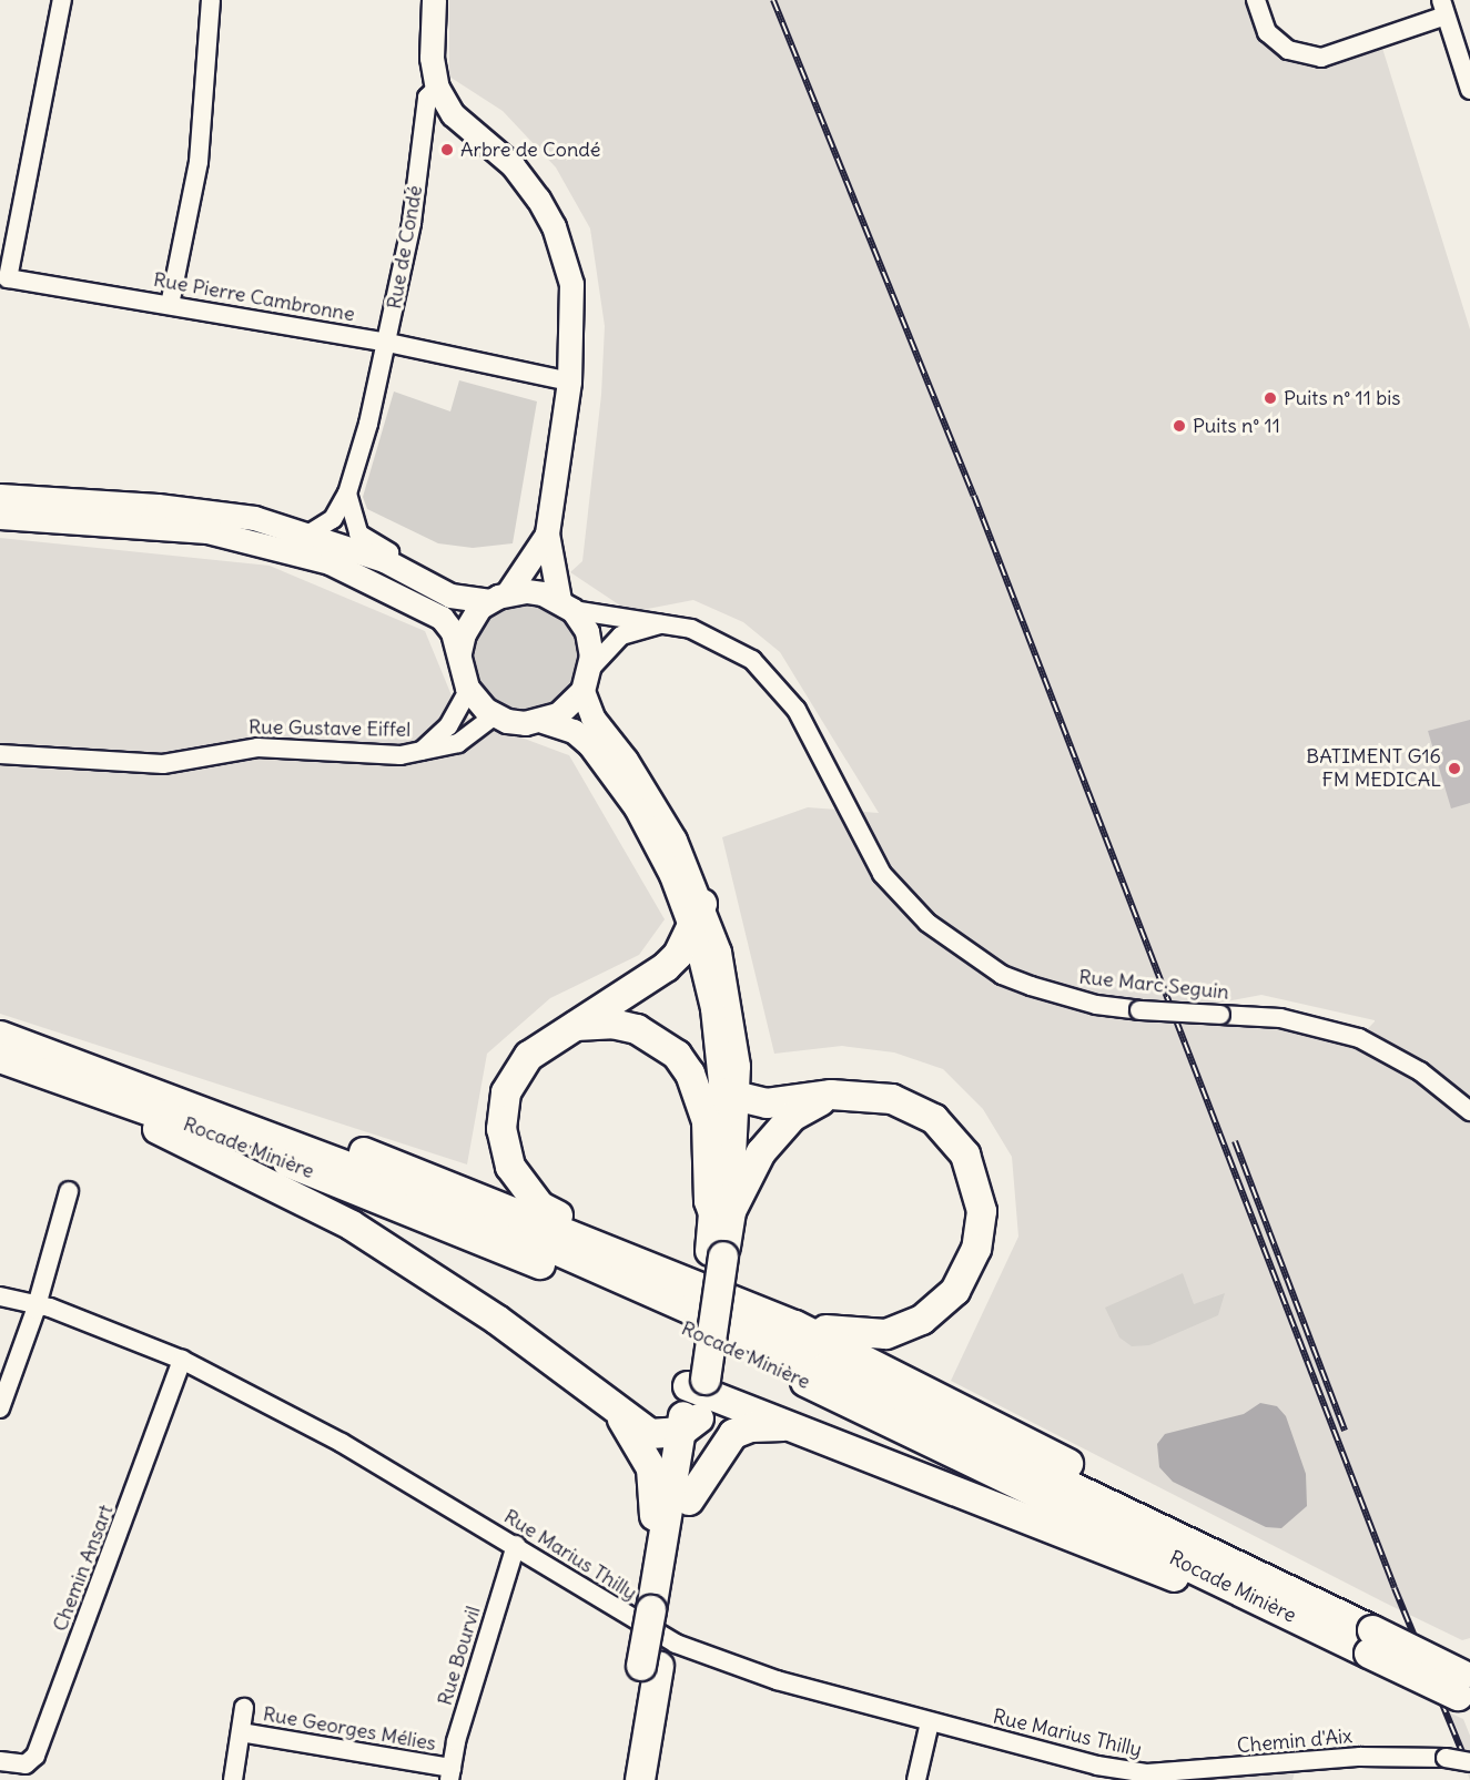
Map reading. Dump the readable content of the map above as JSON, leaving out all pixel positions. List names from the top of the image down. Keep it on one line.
{"streets":{"highway":["Rocade Minière"],"street":["Rue de Condé","Rue Pierre Cambronne","Rue Gustave Eiffel","Rue Marc Seguin","Rue Marius Thilly","Chemin Ansart","Rue Bourvil","Rue Georges Mélies","Chemin d'Aix"]},"crossings":[["Rue de Condé","Rue Pierre Cambronne"],["Rue Gustave Eiffel","Rue Marc Seguin"],["Rue Marius Thilly","Chemin Ansart"],["Rue Marius Thilly","Rue Bourvil"],["Rue Marius Thilly","Chemin d'Aix"],["Rue Bourvil","Rue Georges Mélies"]],"places":["Arbre de Condé","Puits n° 11 bis","Puits n° 11","BATIMENT G16 FM MEDICAL"]}
